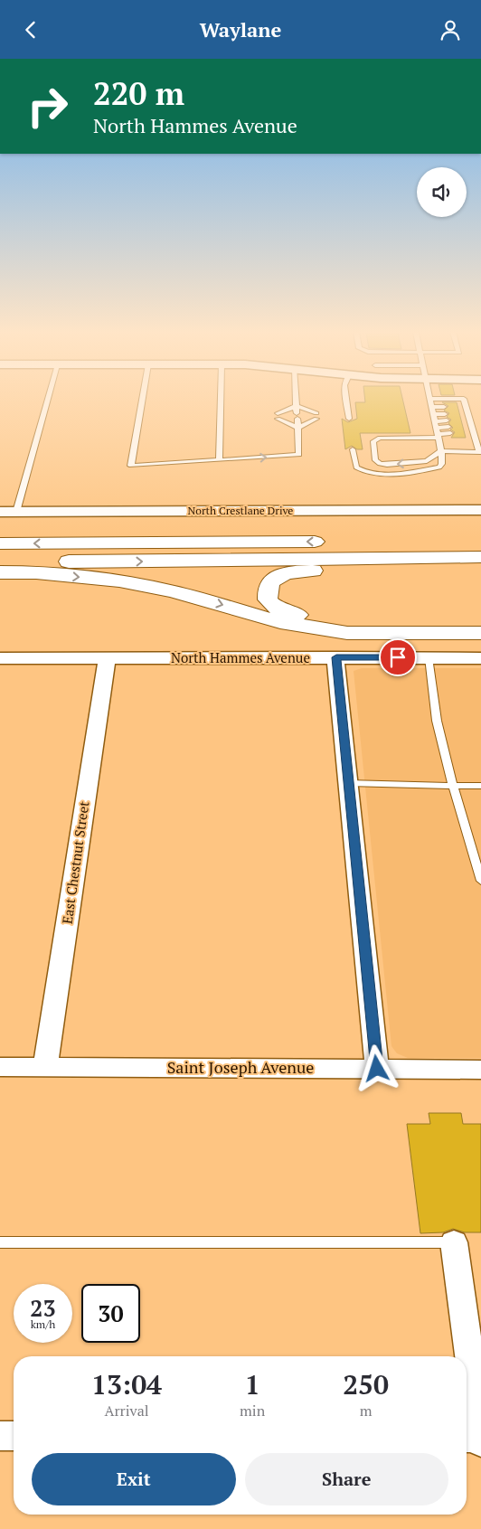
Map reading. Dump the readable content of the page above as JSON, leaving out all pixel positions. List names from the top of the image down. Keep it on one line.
{"streets":{"street":["North Crestlane Drive","North Hammes Avenue","East Chestnut Street","Saint Joseph Avenue"]},"crossings":[["North Hammes Avenue","East Chestnut Street"],["East Chestnut Street","Saint Joseph Avenue"]],"page":{"header":"Waylane","turn":["220 m","North Hammes Avenue"],"speed":"23 km/h","limit":"30","eta":["13:04","Arrival","1","min","250","m"],"buttons":["Exit","Share"]}}
